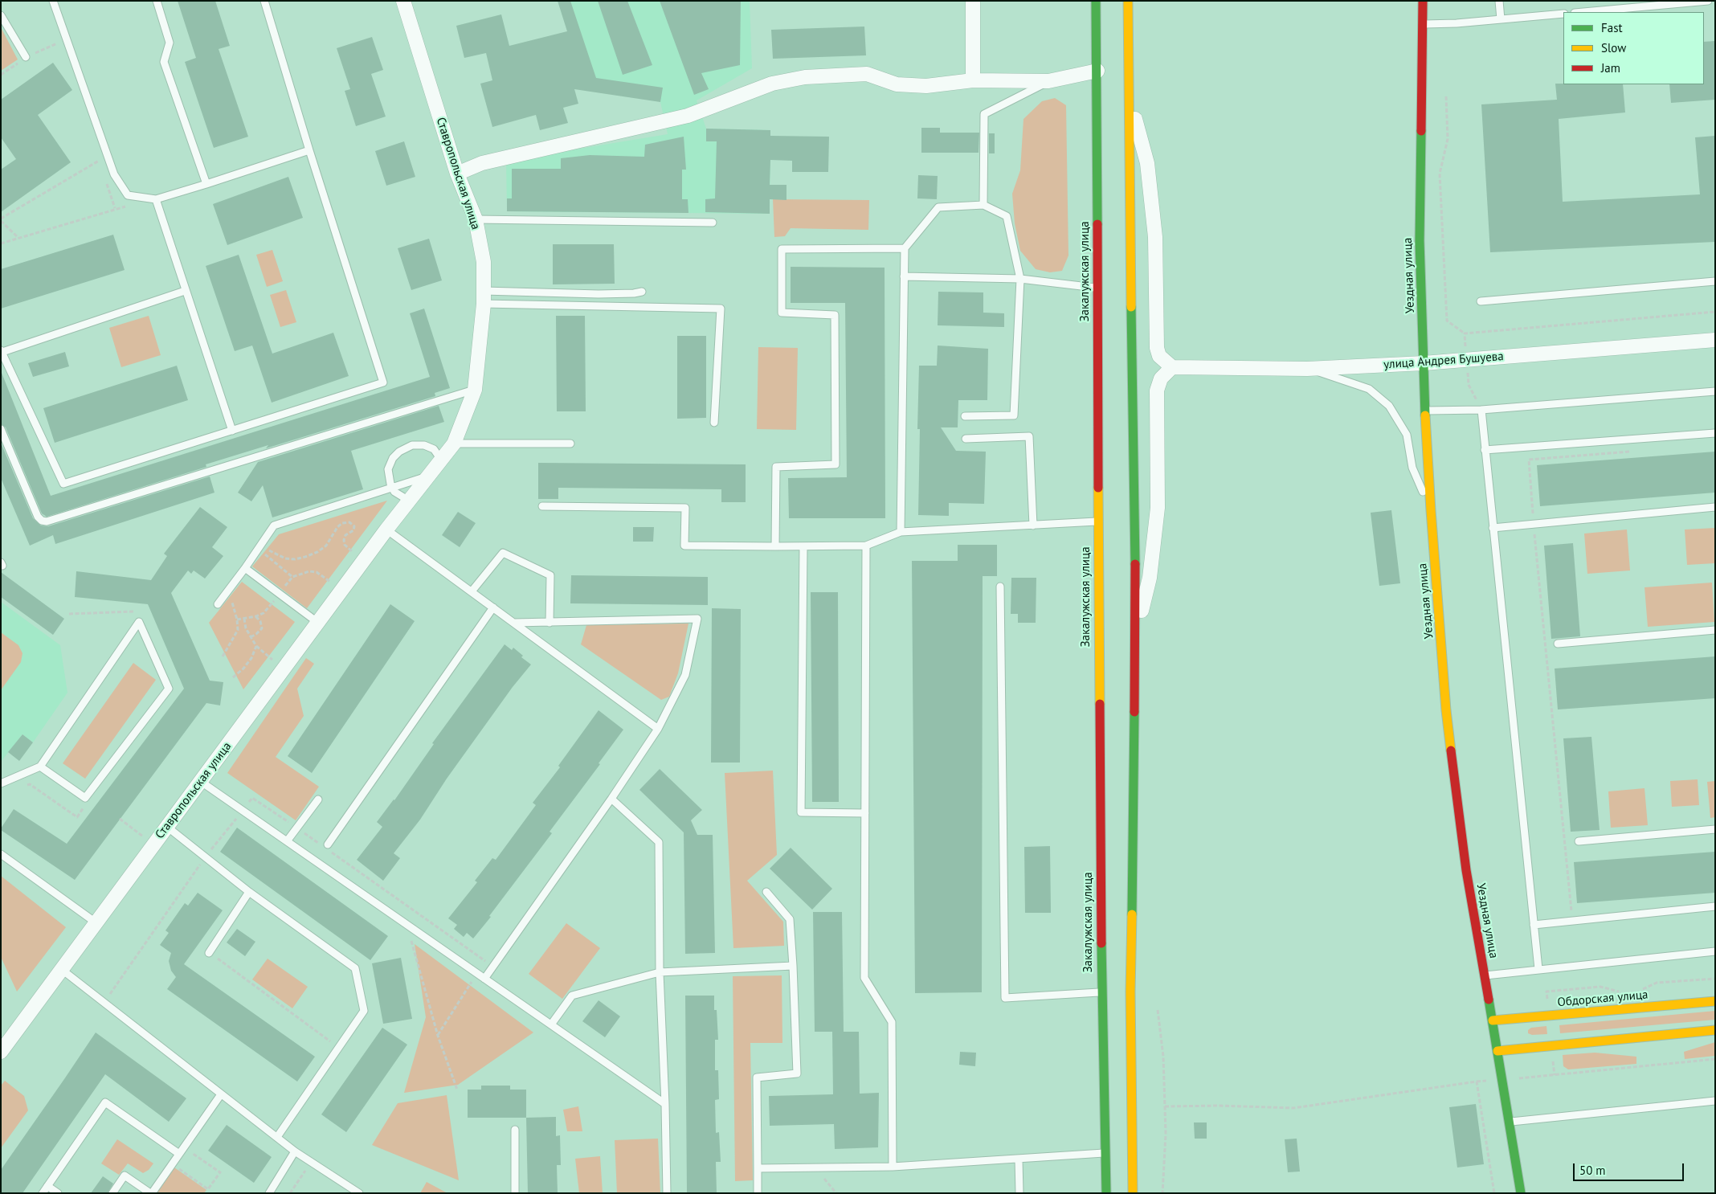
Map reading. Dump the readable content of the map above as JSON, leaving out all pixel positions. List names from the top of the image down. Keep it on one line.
{"streets":{"main road":["Закалужская улица","Уездная улица","Обдорская улица"],"street":["Ставропольская улица","улица Андрея Бушуева"]},"crossings":[["Уездная улица","улица Андрея Бушуева"],["Уездная улица","Обдорская улица"]],"legend":["Fast","Slow","Jam"],"scale_bar":"50 m"}
